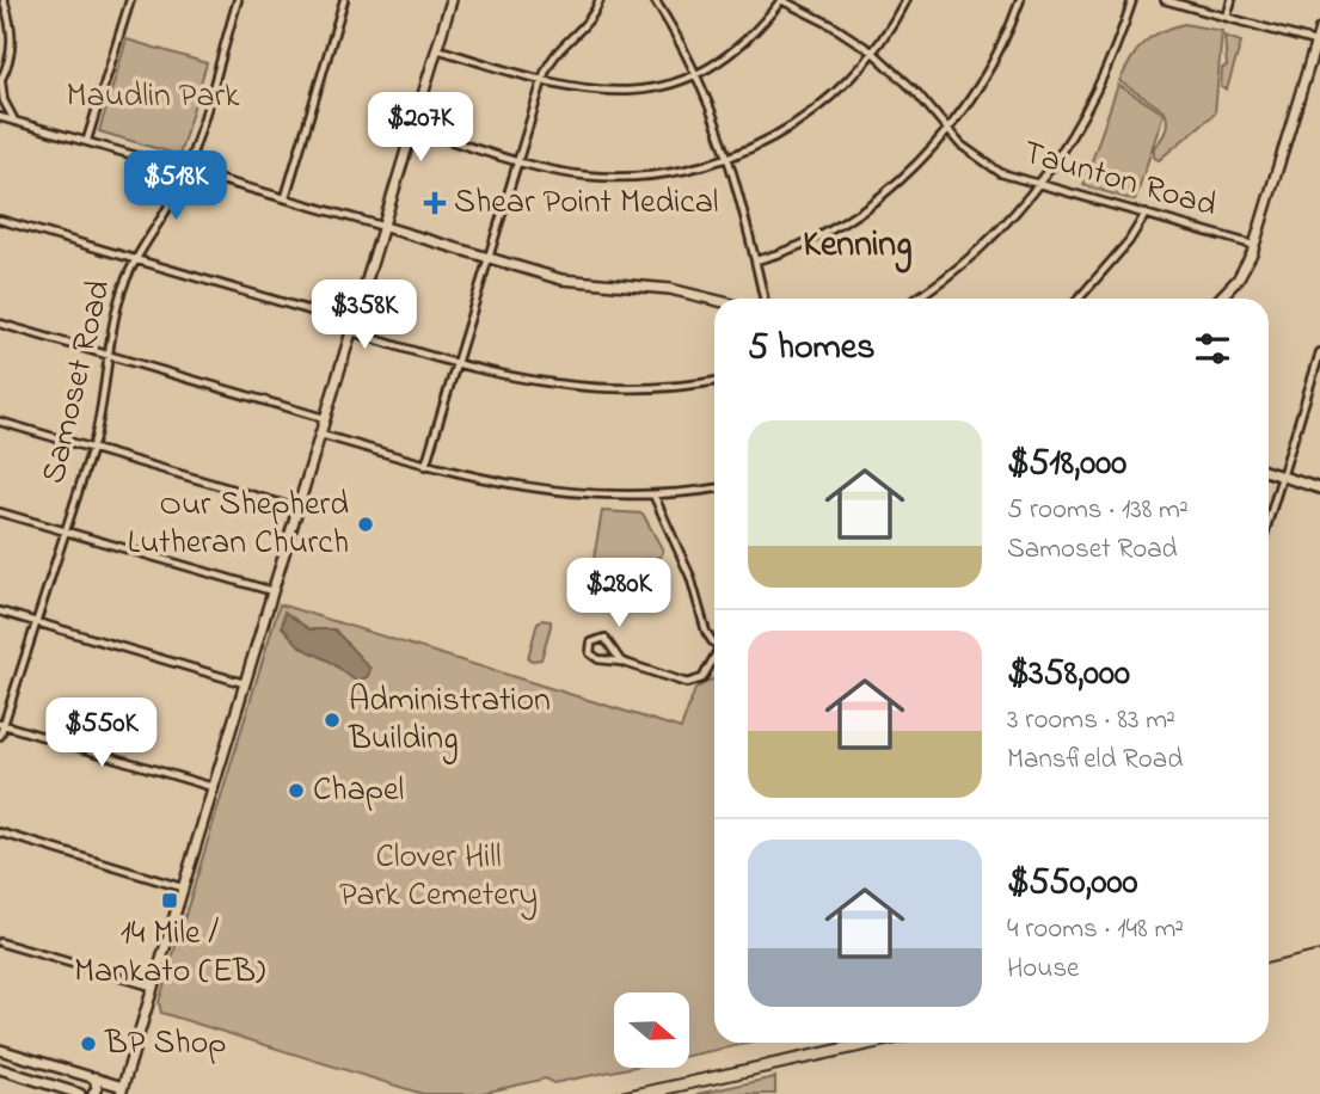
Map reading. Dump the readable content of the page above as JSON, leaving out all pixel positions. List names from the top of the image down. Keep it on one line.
{"streets":{"street":["Taunton Road","Samoset Road"]},"districts":["Kenning"],"parks":["Maudlin Park","Clover Hill Park Cemetery"],"places":{"health":["Shear Point Medical"],"other":["Our Shepherd Lutheran Church","Administration Building","Chapel","BP Shop"],"transit":["14 Mile / Mankato (EB)"]},"north":"right","page":{"price":["$207K","$518K","$358K","$280K","$550K"],"heading":"5 homes","list":[{"name":"$518,000","note":"5 rooms · 138 m² · Samoset Road"},{"name":"$358,000","note":"3 rooms · 83 m² · Mansfield Road"},{"name":"$550,000","note":"4 rooms · 148 m² · House"}]}}
